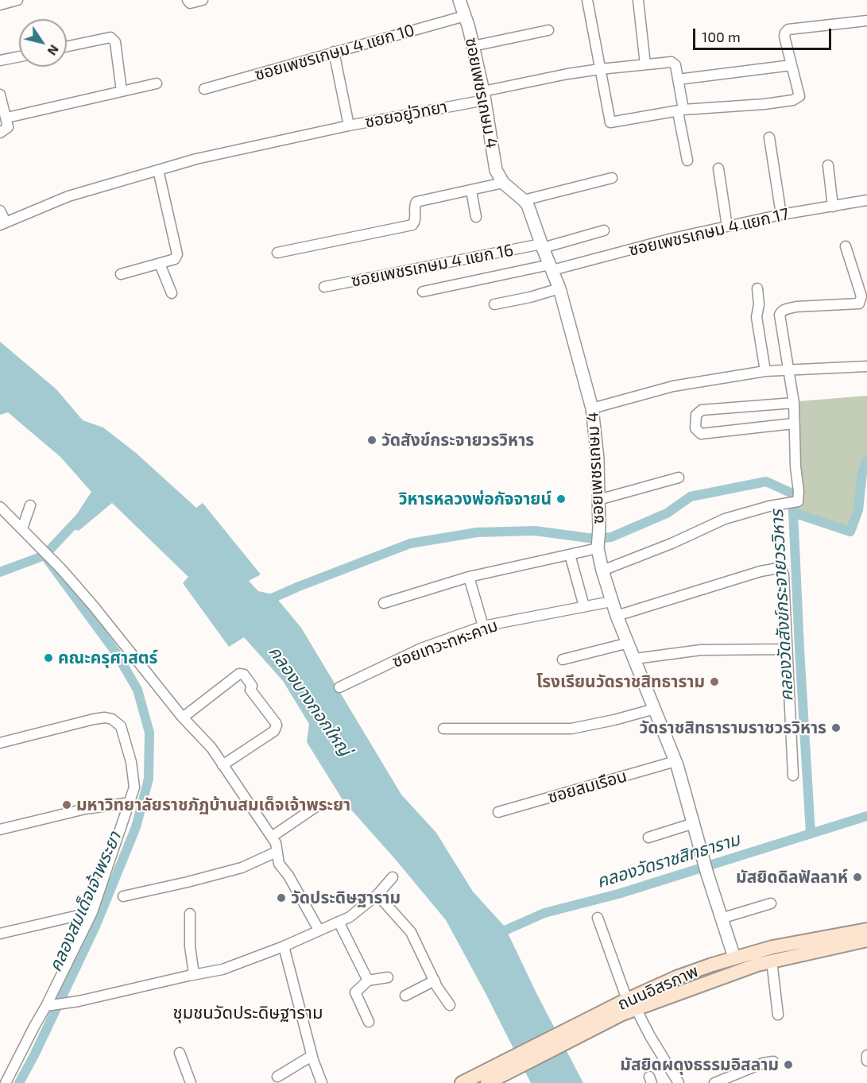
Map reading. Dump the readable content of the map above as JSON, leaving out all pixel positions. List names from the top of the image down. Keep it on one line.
{"streets":{"main road":["ถนนอิสรภาพ"],"street":["ซอยเพชรเกษม 4 แยก 10","ซอยเพชรเกษม 4","ซอยอยู่วิทยา","ซอยเพชรเกษม 4 แยก 17","ซอยเพชรเกษม 4 แยก 16","ซอยเทวะทหะคาม","ซอยสมเรือน"]},"crossings":[["ซอยเพชรเกษม 4 แยก 10","ซอยเพชรเกษม 4"],["ซอยเพชรเกษม 4","ซอยอยู่วิทยา"],["ซอยเพชรเกษม 4","ซอยเพชรเกษม 4 แยก 17"],["ซอยเพชรเกษม 4","ซอยเพชรเกษม 4 แยก 16"],["ซอยเพชรเกษม 4","ซอยเทวะทหะคาม"],["ซอยเพชรเกษม 4","ซอยสมเรือน"],["ซอยเพชรเกษม 4","ถนนอิสรภาพ"]],"districts":["ชุมชนวัดประดิษฐาราม"],"water":["คลองวัดสังข์กระจายวรวิหาร","คลองบางกอกใหญ่","คลองวัดราชสิทธาราม","คลองสมเด็จเจ้าพระยา"],"places":["วัดสังข์กระจายวรวิหาร","วิหารหลวงพ่อกัจจายน์","คณะครุศาสตร์","โรงเรียนวัดราชสิทธาราม","วัดราชสิทธารามราชวรวิหาร","มหาวิทยาลัยราชภัฏบ้านสมเด็จเจ้าพระยา","มัสยิดดิลฟัลลาห์","วัดประดิษฐาราม","มัสยิดผดุงธรรมอิสลาม"],"scale_bar":"100 m","north":"bottom right"}
